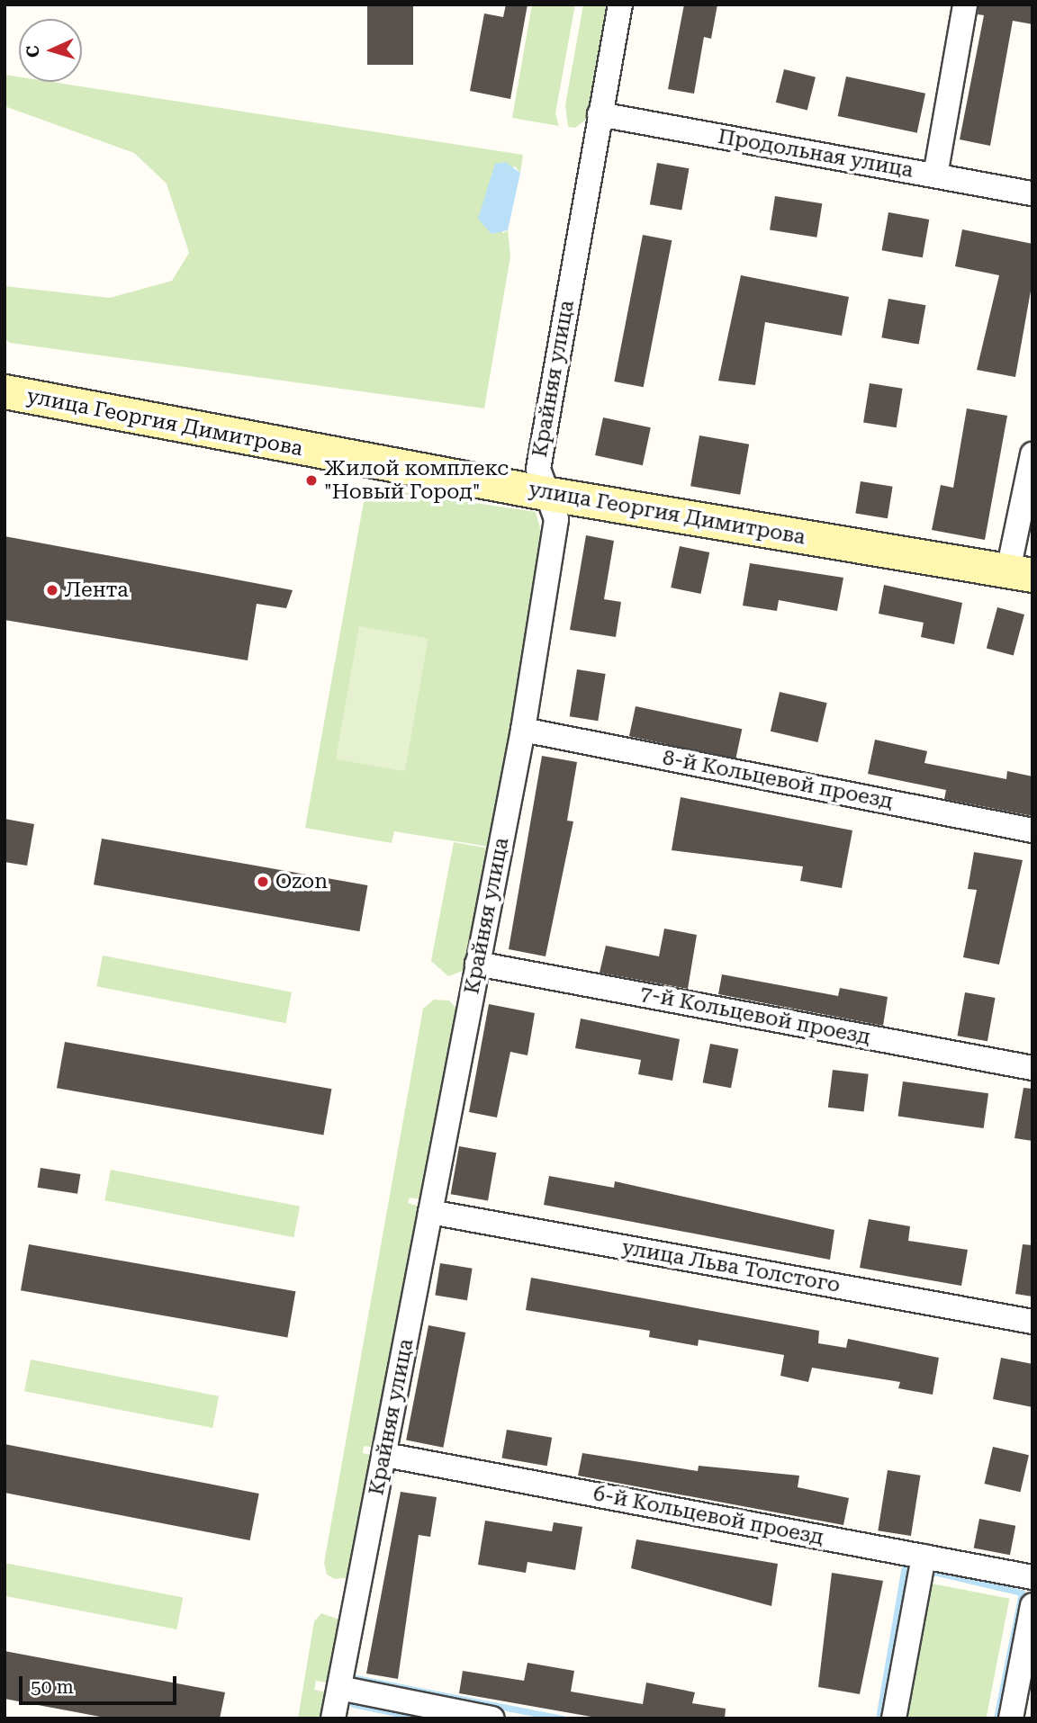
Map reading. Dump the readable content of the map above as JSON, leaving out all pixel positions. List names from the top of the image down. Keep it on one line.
{"streets":{"street":["Продольная улица","Крайняя улица","улица Георгия Димитрова","8-й Кольцевой проезд","7-й Кольцевой проезд","улица Льва Толстого","6-й Кольцевой проезд"]},"crossings":[["Продольная улица","Крайняя улица"],["Крайняя улица","улица Георгия Димитрова"],["Крайняя улица","8-й Кольцевой проезд"],["Крайняя улица","7-й Кольцевой проезд"],["Крайняя улица","улица Льва Толстого"],["Крайняя улица","6-й Кольцевой проезд"]],"places":["Жилой комплекс \"Новый Город\"","Лента","Ozon"],"scale_bar":"50 m","north":"left"}
